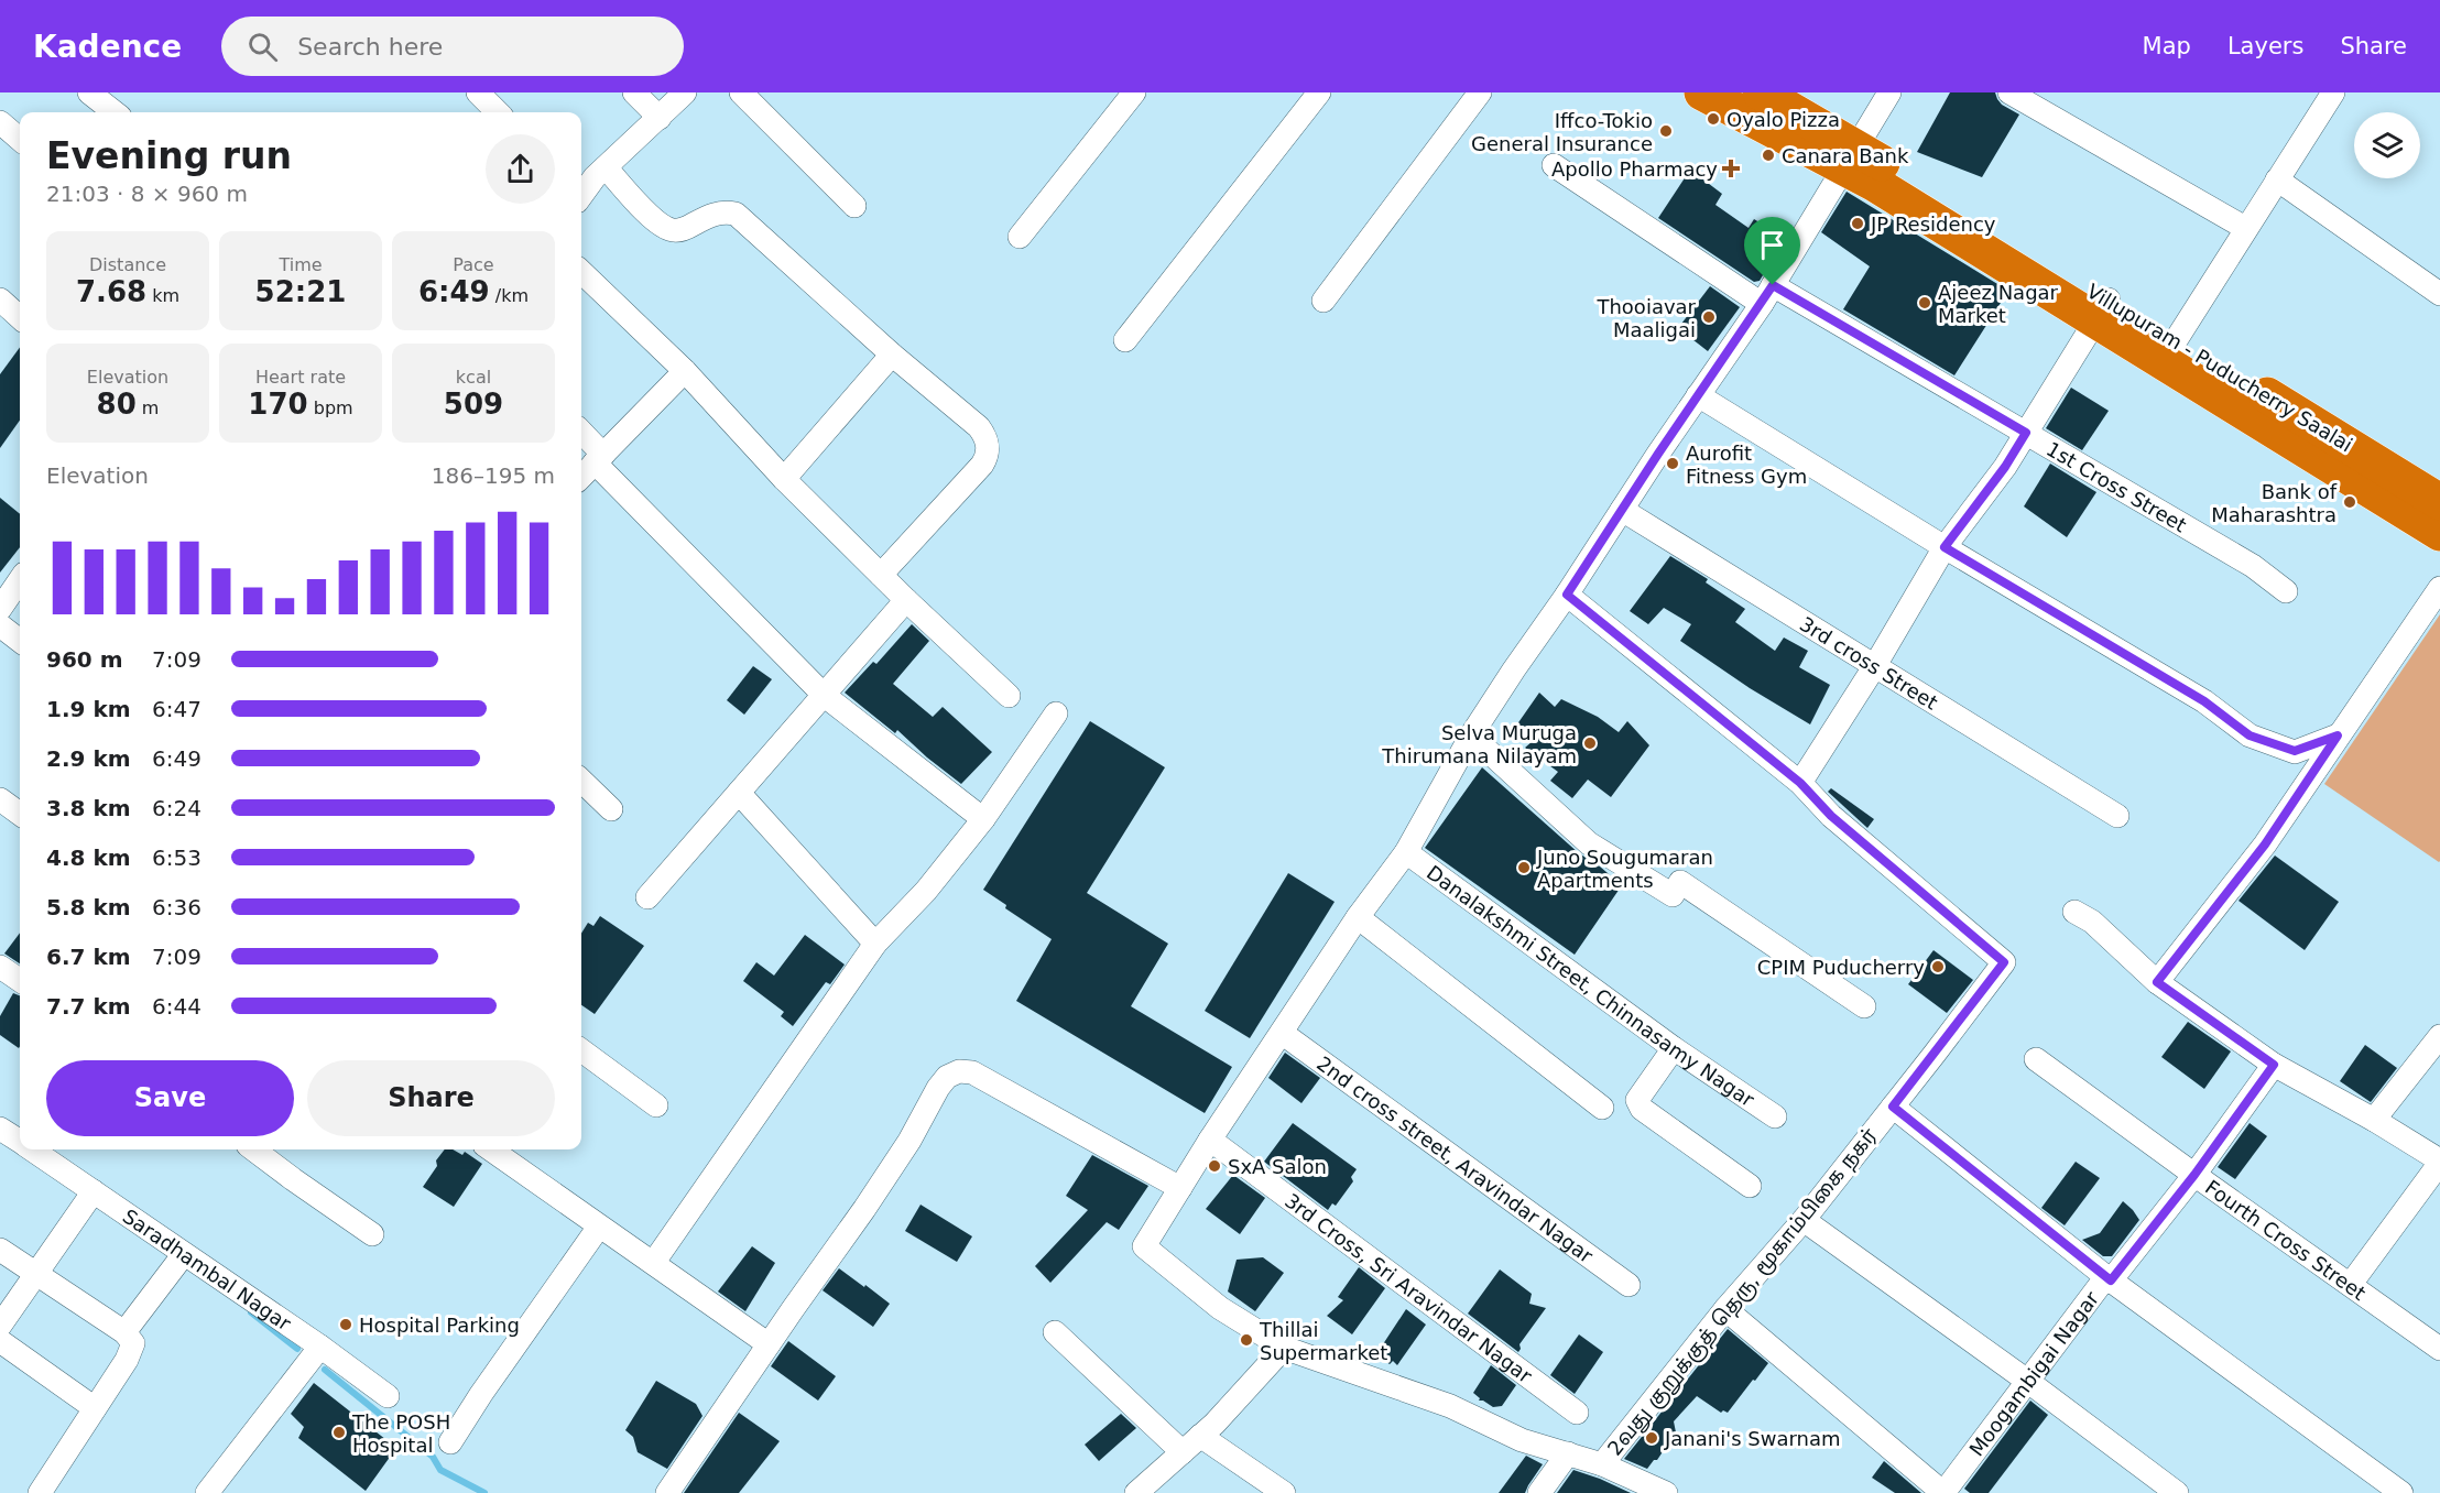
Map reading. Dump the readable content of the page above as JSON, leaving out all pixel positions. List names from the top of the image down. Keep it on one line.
{"streets":{"highway":["Villupuram - Puducherry Saalai"],"street":["1st Cross Street","3rd cross Street","Danalakshmi Street, Chinnasamy Nagar","2nd cross street, Aravindar Nagar","Fourth Cross Street","Saradhambal Nagar","3rd Cross, Sri Aravindar Nagar","2வது குறுக்குத் தெரு, மூகாம்பிகை நகர்","Moogambigai Nagar"]},"crossings":[["Fourth Cross Street","Moogambigai Nagar"]],"places":{"other":["Oyalo Pizza","Iffco-Tokio General Insurance","Canara Bank","JP Residency","Ajeez Nagar Market","Thooiavar Maaligai","Aurofit Fitness Gym","Bank of Maharashtra","Selva Muruga Thirumana Nilayam","Juno Sougumaran Apartments","CPIM Puducherry","SxA Salon","Hospital Parking","Thillai Supermarket","The POSH Hospital","Janani's Swarnam"],"health":["Apollo Pharmacy"]},"page":{"header":"Kadence","search":"Search here","nav":["Map","Layers","Share"],"heading":["Evening run","21:03 · 8 × 960 m"],"stats":[["Distance","7.68 km"],["Time","52:21"],["Pace","6:49 /km"],["Elevation","80 m"],["Heart rate","170 bpm"],["kcal","509"]],"chart":["Elevation","186–195 m"],"list":[{"name":"960 m","note":"7:09"},{"name":"1.9 km","note":"6:47"},{"name":"2.9 km","note":"6:49"},{"name":"3.8 km","note":"6:24"},{"name":"4.8 km","note":"6:53"},{"name":"5.8 km","note":"6:36"},{"name":"6.7 km","note":"7:09"},{"name":"7.7 km","note":"6:44"}],"buttons":["Save","Share"]}}
